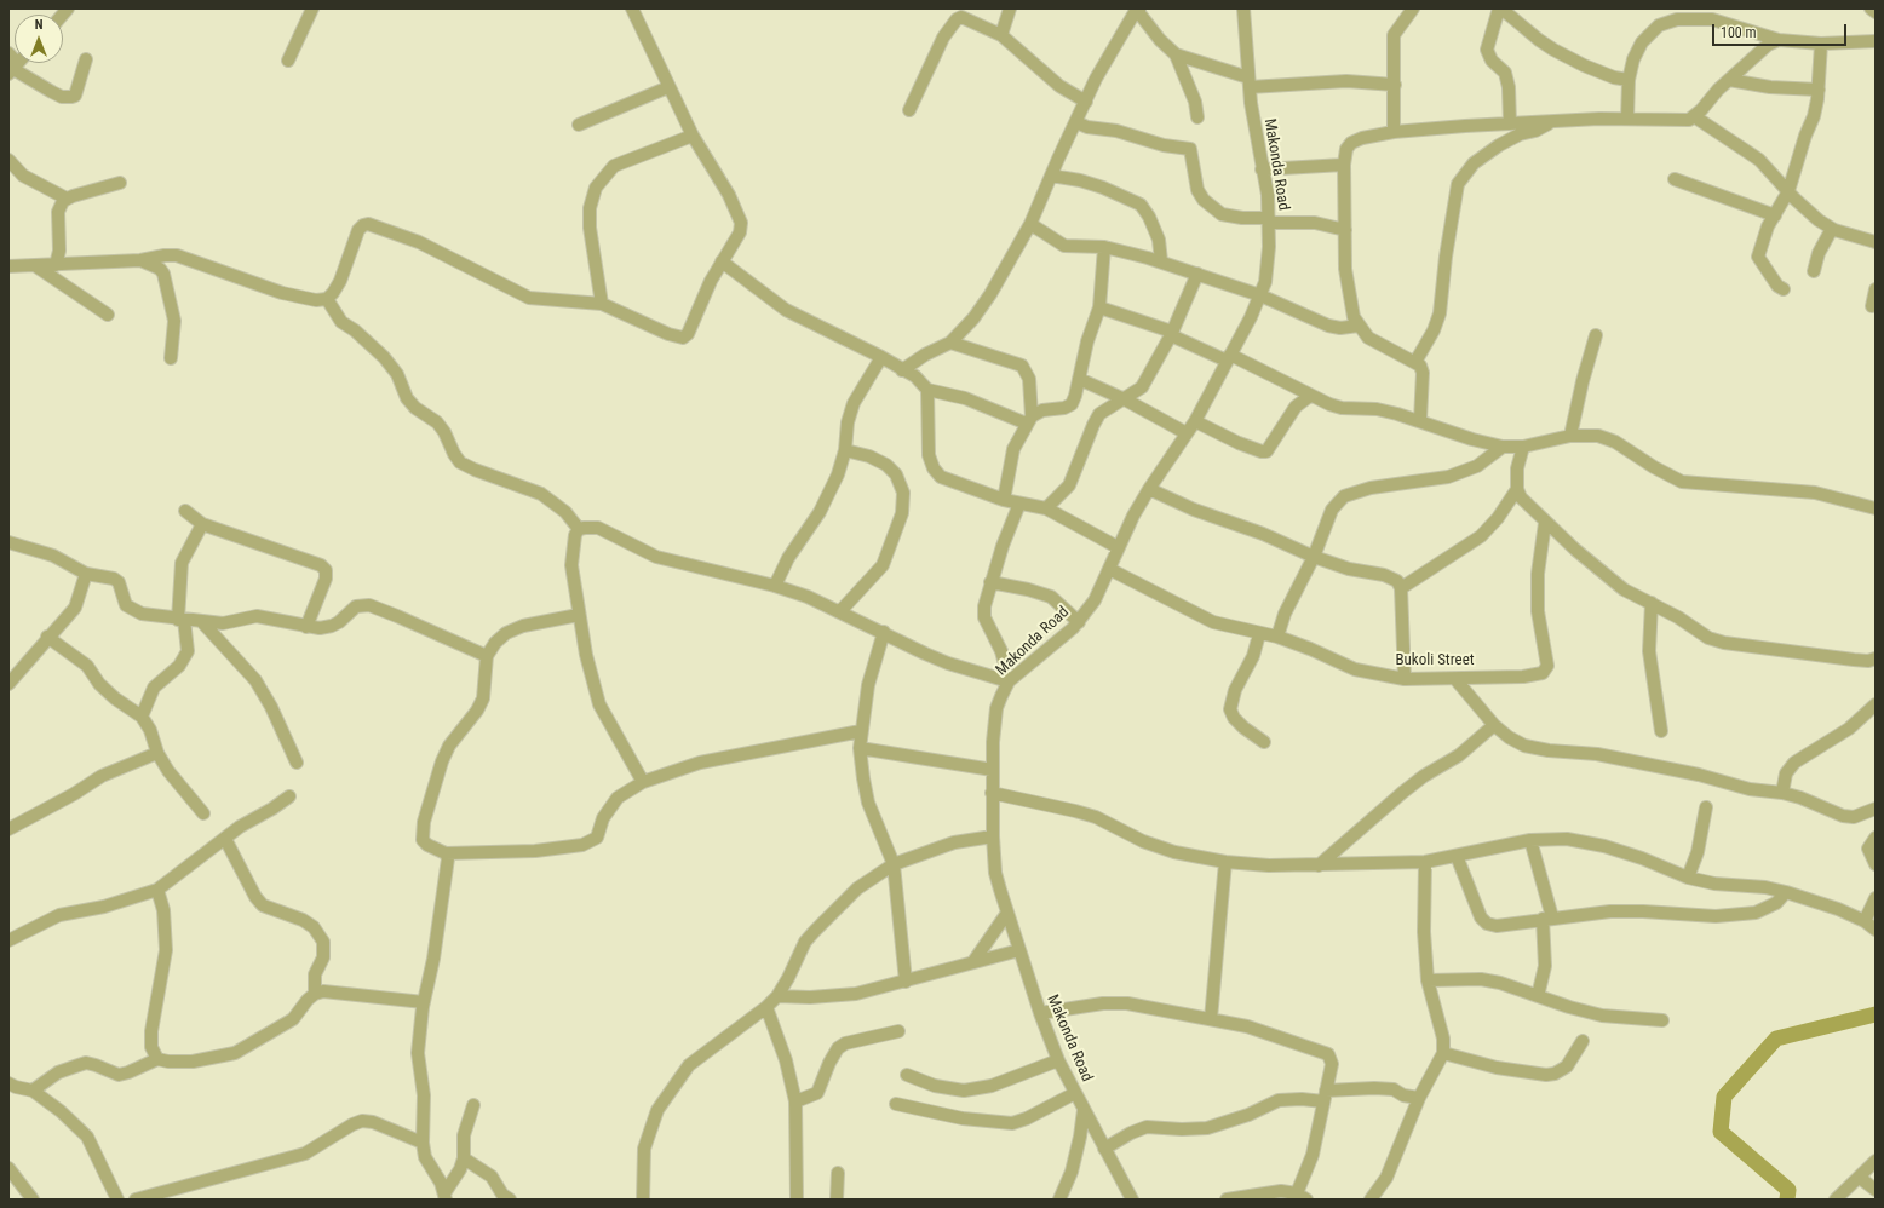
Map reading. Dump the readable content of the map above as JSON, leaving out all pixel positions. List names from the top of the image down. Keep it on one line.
{"streets":{"street":["Makonda Road","Bukoli Street"]},"crossings":[["Makonda Road","Bukoli Street"]],"scale_bar":"100 m","north":"top"}
